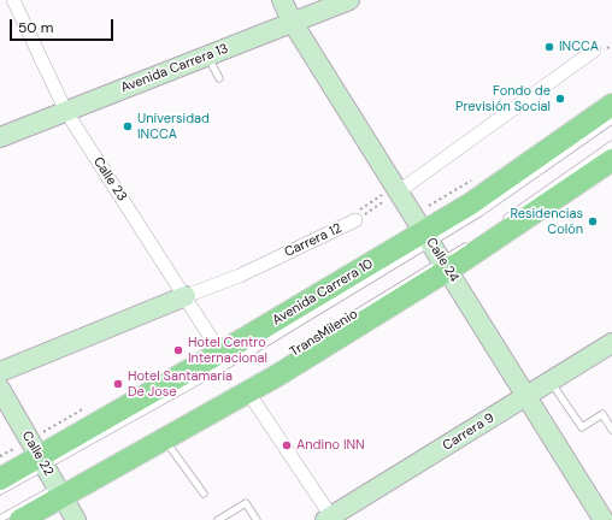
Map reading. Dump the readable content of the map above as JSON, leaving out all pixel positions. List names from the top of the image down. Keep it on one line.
{"streets":{"main road":["Avenida Carrera 10"],"street":["Avenida Carrera 13","Calle 23","Carrera 12","Calle 24","Carrera 9","Calle 22"],"lane":["TransMilenio"]},"crossings":[["Avenida Carrera 13","Calle 23"],["Avenida Carrera 13","Calle 24"],["Calle 23","Carrera 12"],["Calle 23","Avenida Carrera 10"],["Carrera 12","Calle 24"],["Calle 24","Avenida Carrera 10"],["Calle 24","TransMilenio"],["Calle 24","Carrera 9"],["Avenida Carrera 10","TransMilenio"],["Avenida Carrera 10","Calle 22"],["TransMilenio","Calle 22"]],"places":["INCCA","Fondo de Previsión Social","Universidad INCCA","Residencias Colón","Hotel Centro Internacional","Hotel Santamaria De Jose","Andino INN"],"scale_bar":"50 m"}
